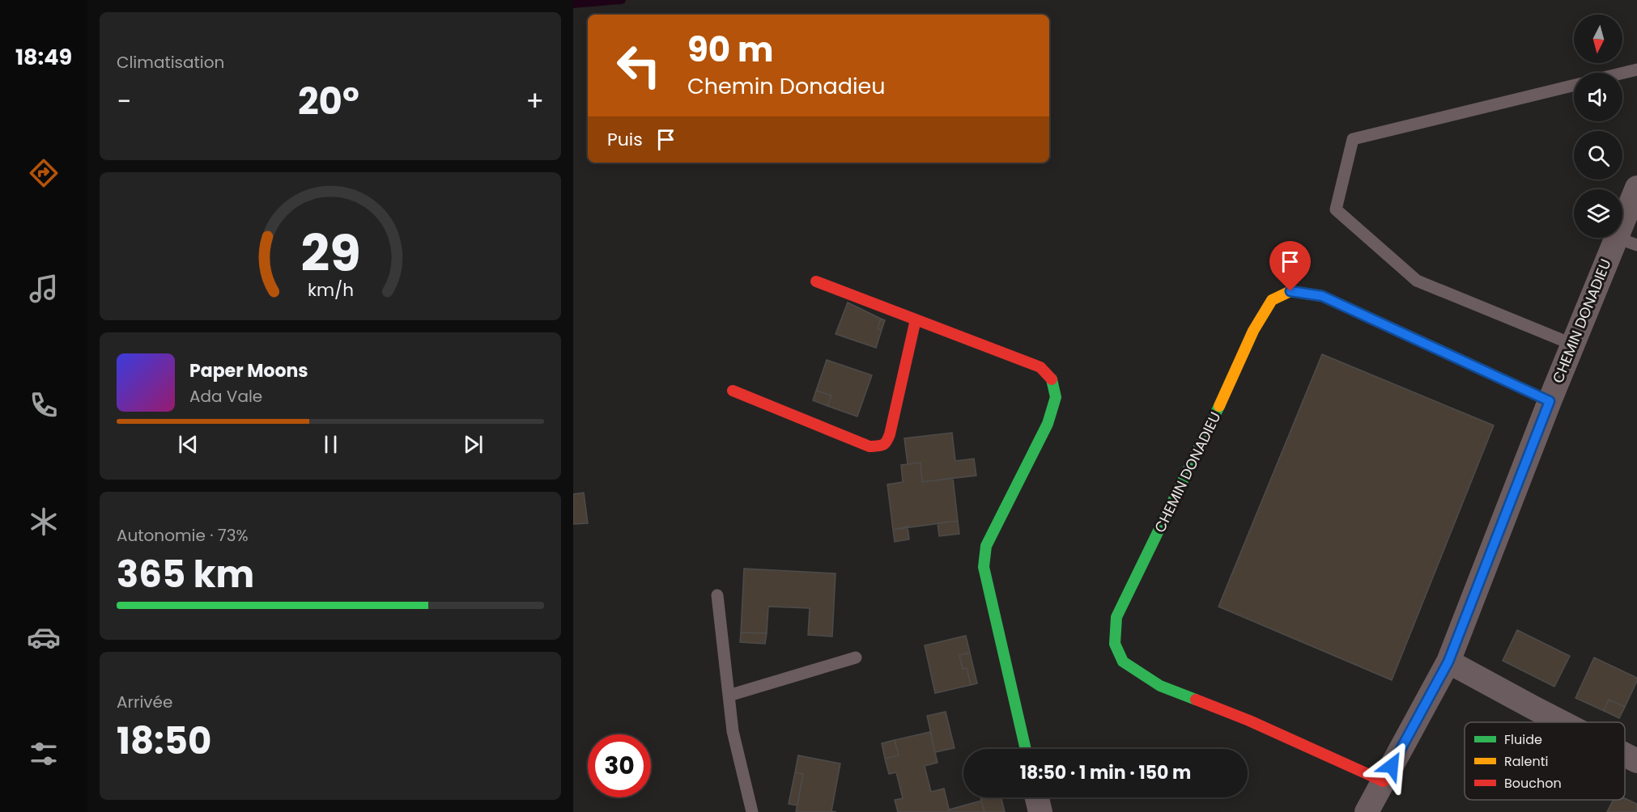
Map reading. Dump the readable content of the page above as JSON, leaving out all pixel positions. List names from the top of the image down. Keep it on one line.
{"streets":{"street":["CHEMIN DONADIEU"]},"legend":["Fluide","Ralenti","Bouchon"],"north":"bottom","page":{"tabs":"18:49","tile":["Climatisation",["Autonomie · 73%","365 km"],["Arrivée","18:50"]],"turn":["90 m","Chemin Donadieu"],"heat":["−","20°","+"],"then":"Puis","song":["Paper Moons","Ada Vale"],"limit":"30","trip":"18:50 · 1 min · 150 m","gauge":["29","km/h"]}}
